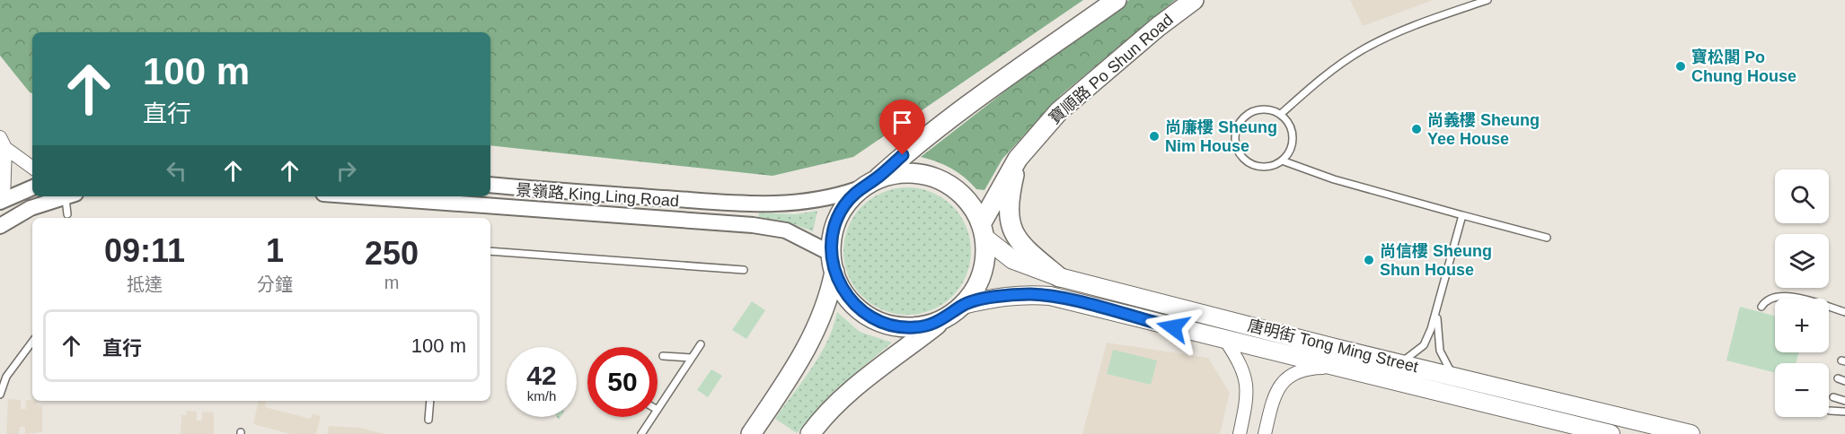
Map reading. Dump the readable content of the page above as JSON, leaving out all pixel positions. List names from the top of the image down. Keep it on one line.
{"streets":{"main road":["寶順路 Po Shun Road","唐明街 Tong Ming Street"],"street":["景嶺路 King Ling Road"]},"crossings":[["寶順路 Po Shun Road","景嶺路 King Ling Road"],["寶順路 Po Shun Road","唐明街 Tong Ming Street"],["景嶺路 King Ling Road","唐明街 Tong Ming Street"]],"places":["寶松閣 Po Chung House","尚義樓 Sheung Yee House","尚廉樓 Sheung Nim House","尚信樓 Sheung Shun House"],"page":{"turn":["100 m","直行"],"map_buttons":["+","−"],"eta":["09:11","抵達","1","分鐘","250","m"],"list":[{"name":"直行","value":"100 m"}],"speed":"42 km/h","limit":"50"}}
